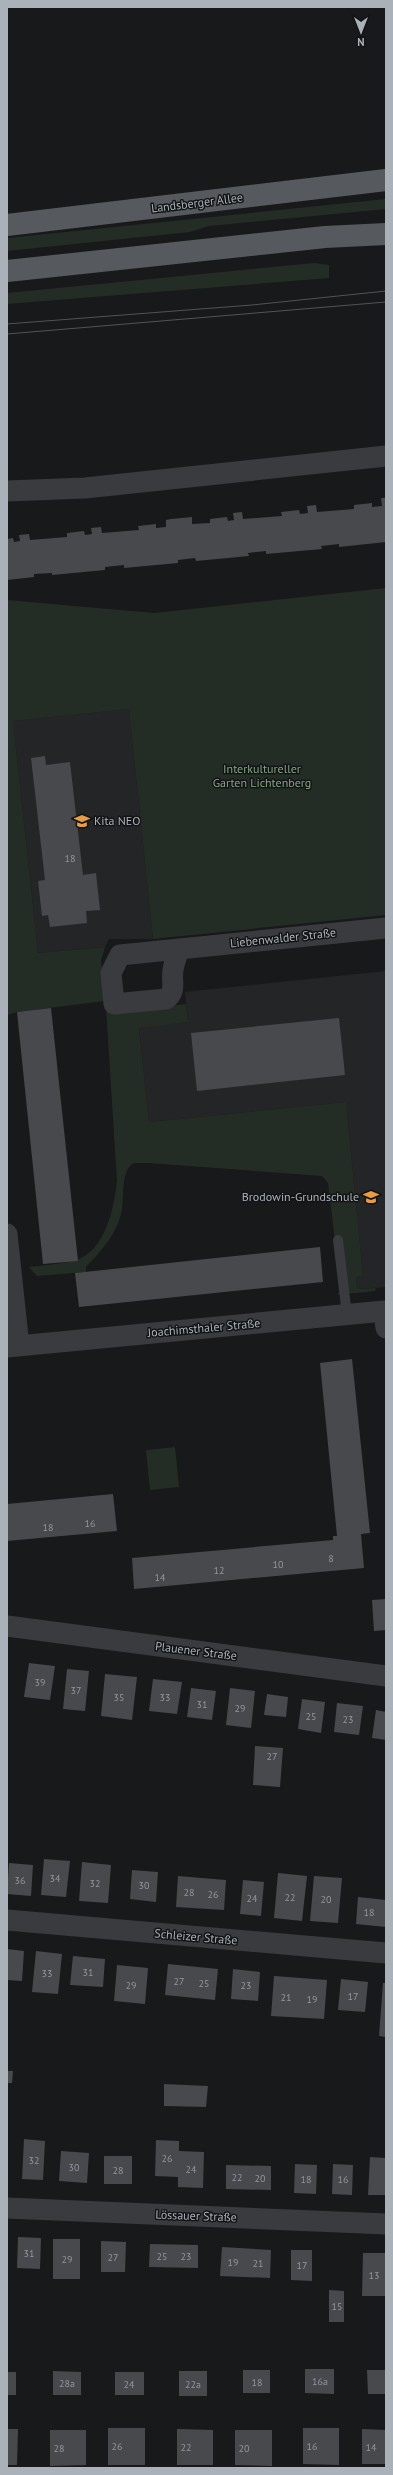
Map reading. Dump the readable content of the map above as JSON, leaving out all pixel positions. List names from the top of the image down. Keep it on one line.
{"streets":{"main road":["Landsberger Allee"],"street":["Liebenwalder Straße","Joachimsthaler Straße","Plauener Straße","Schleizer Straße","Lössauer Straße"]},"parks":["Interkultureller Garten Lichtenberg"],"places":{"school or university":["Kita NEO","Brodowin-Grundschule"]},"house_numbers":["18","16","18","8","10","12","14","39","37","35","33","31","29","25","23","27","34","36","32","30","28","26","22","24","20","18","31","33","27","25","29","23","17","21","19","26","32","30","24","28","22","20","18","16","31","25","23","27","29","19","21","17","13","15","16a","18","28a","24","22a","26","16","22","14","28","20"],"north":"bottom"}
